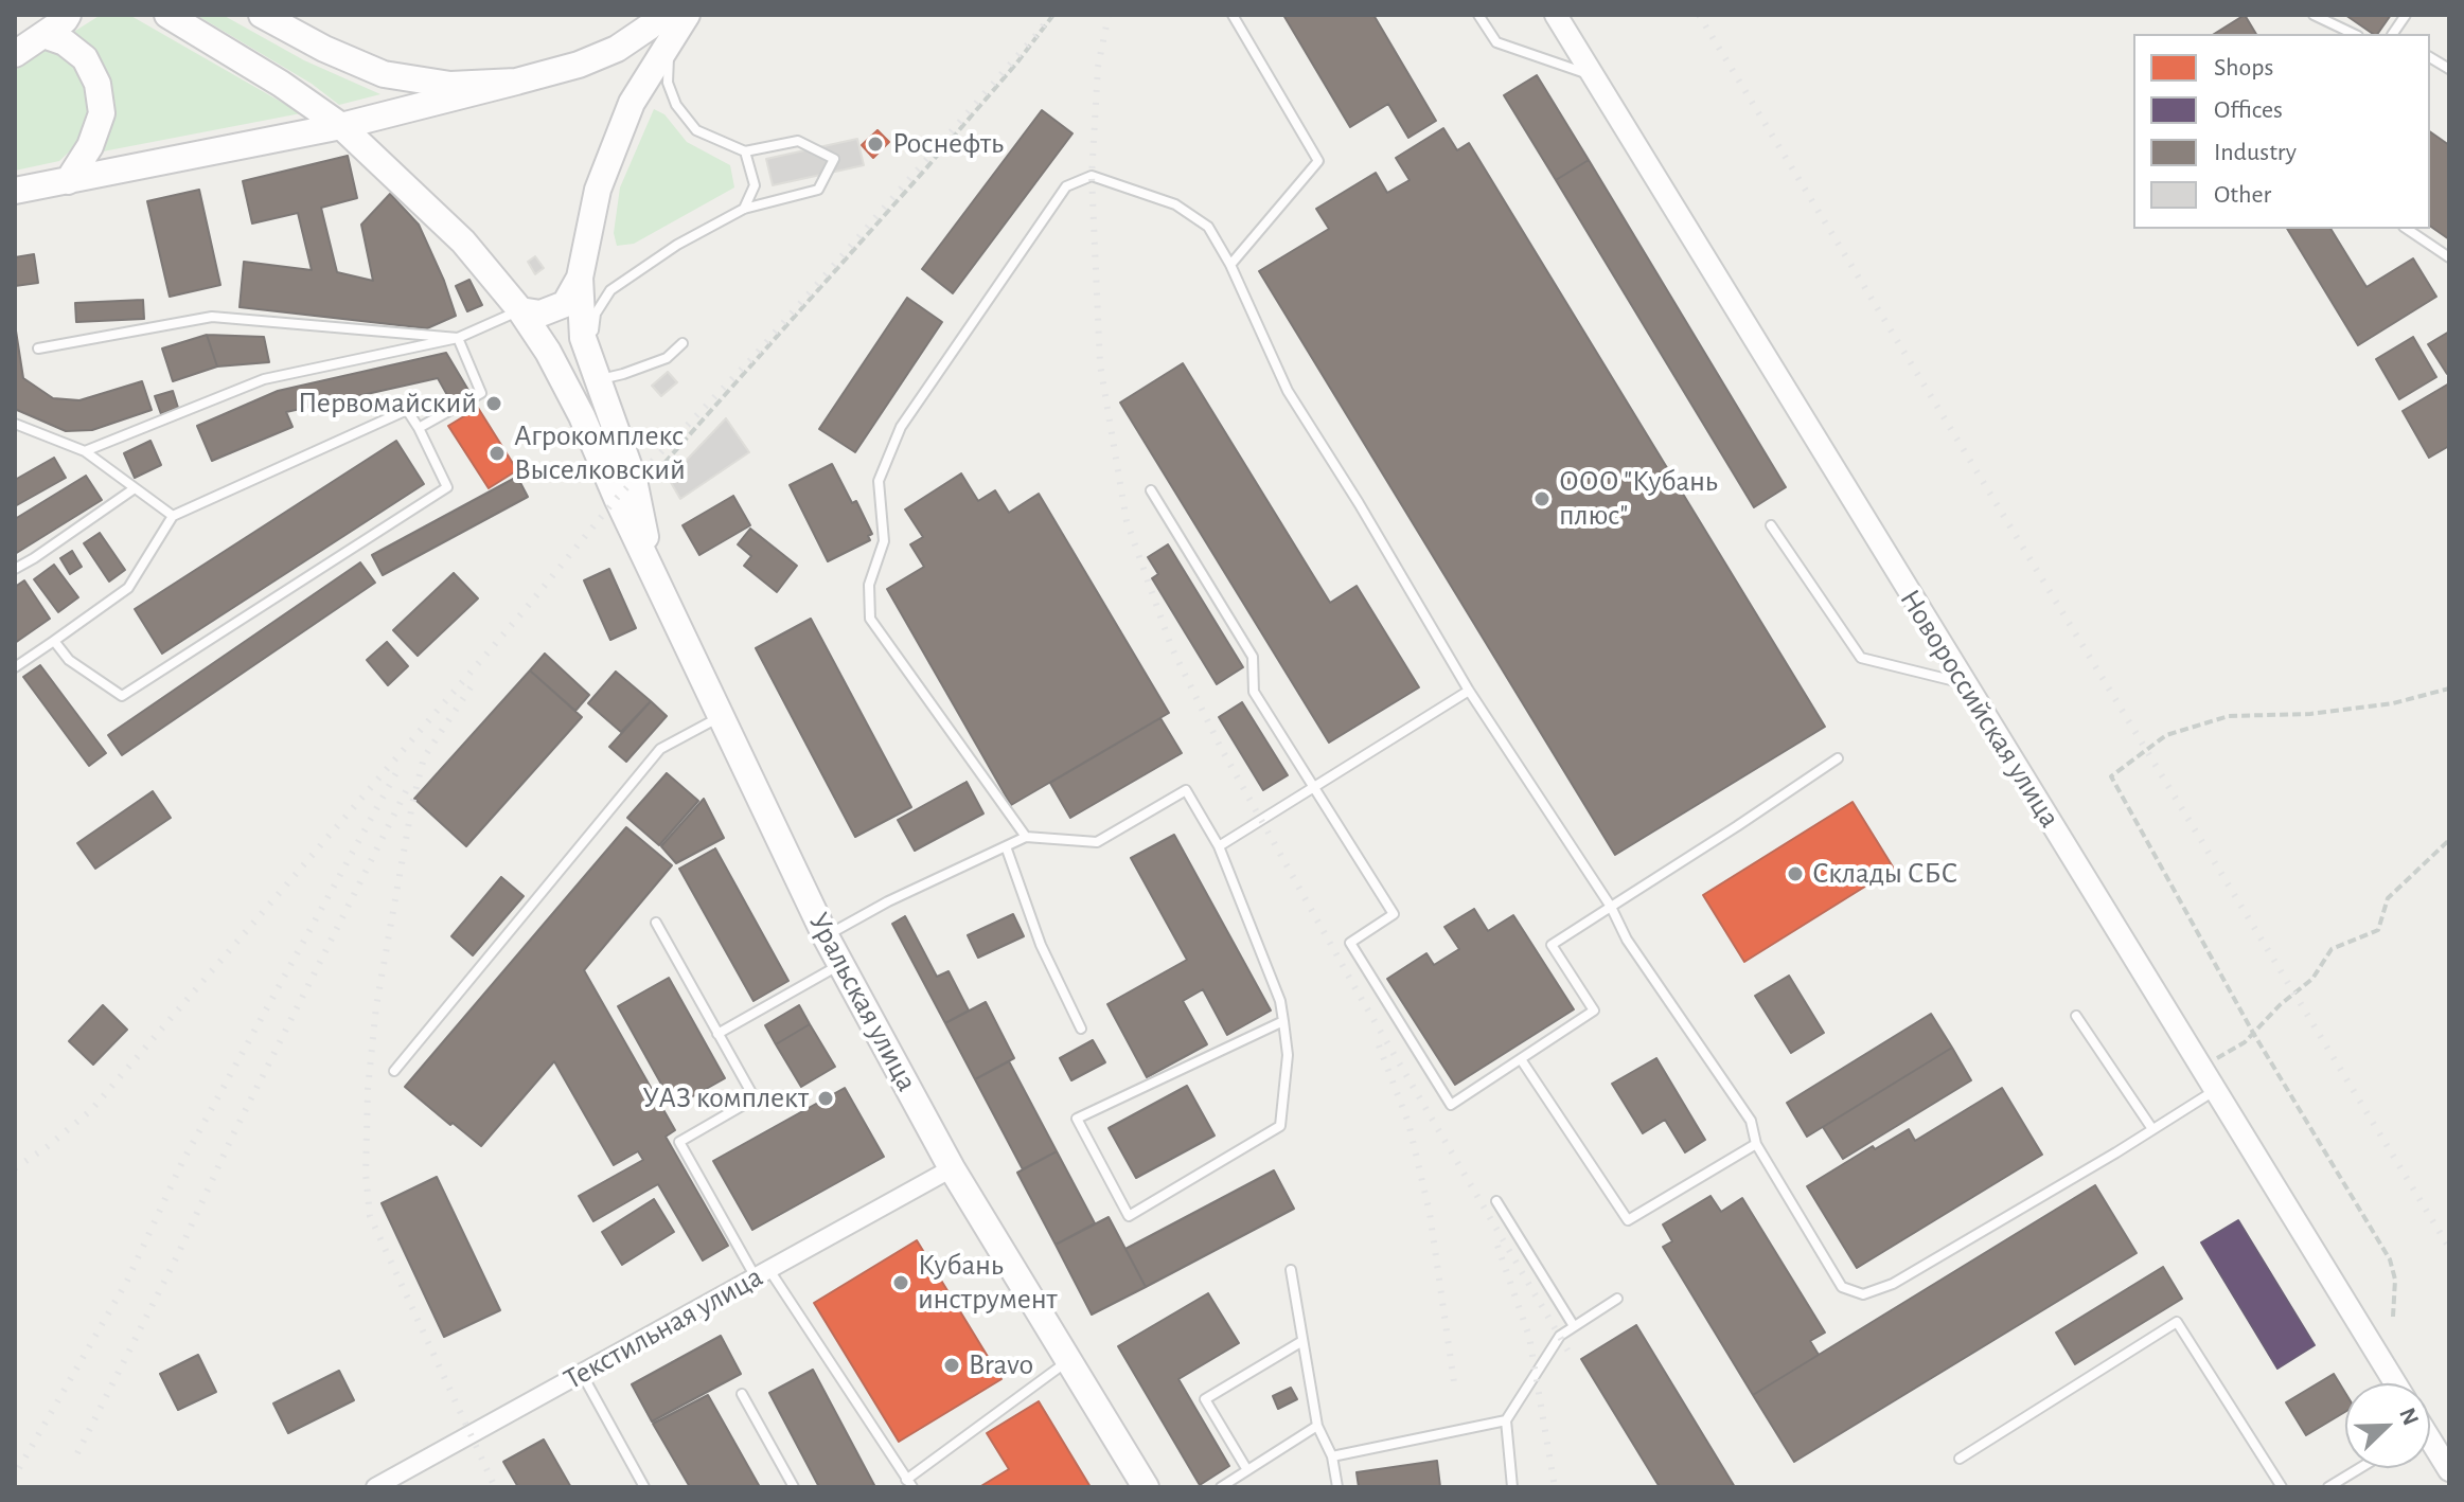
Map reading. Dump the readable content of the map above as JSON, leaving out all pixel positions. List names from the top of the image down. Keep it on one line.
{"streets":{"main road":["Уральская улица"],"street":["Новороссийская улица","Текстильная улица"]},"crossings":[["Уральская улица","Текстильная улица"]],"places":["Роснефть","Первомайский","Агрокомплекс Выселковский","ООО \"Кубань плюс\"","Склады СБС","УАЗ комплект","Кубань инструмент","Bravo"],"legend":["Shops","Offices","Industry","Other"],"north":"top right"}
